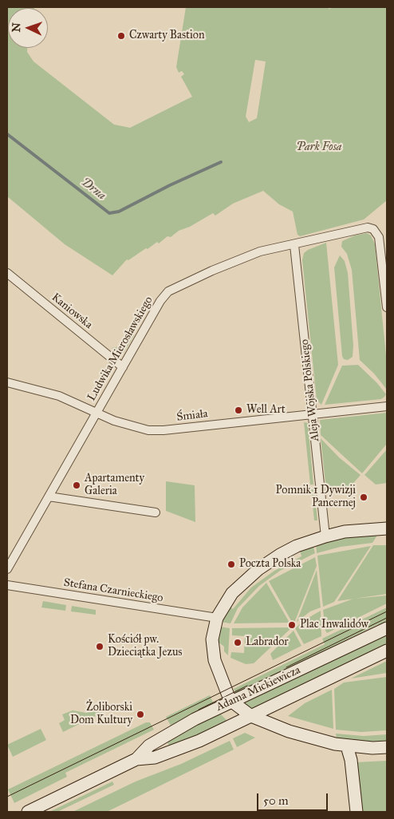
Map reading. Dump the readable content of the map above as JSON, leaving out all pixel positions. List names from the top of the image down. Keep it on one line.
{"streets":{"main road":["Adama Mickiewicza"],"street":["Kaniowska","Ludwika Mierosławskiego","Aleja Wojska Polskiego","Śmiała","Stefana Czarnieckiego"]},"crossings":[["Kaniowska","Ludwika Mierosławskiego"],["Ludwika Mierosławskiego","Aleja Wojska Polskiego"],["Ludwika Mierosławskiego","Śmiała"],["Aleja Wojska Polskiego","Śmiała"]],"water":["Drna"],"parks":["Park Fosa"],"places":["Czwarty Bastion","Well Art","Apartamenty Galeria","Pomnik 1 Dywizji Pancernej","Poczta Polska","Plac Inwalidów","Labrador","Kościół pw. Dzieciątka Jezus","Żoliborski Dom Kultury"],"scale_bar":"50 m","north":"left"}
